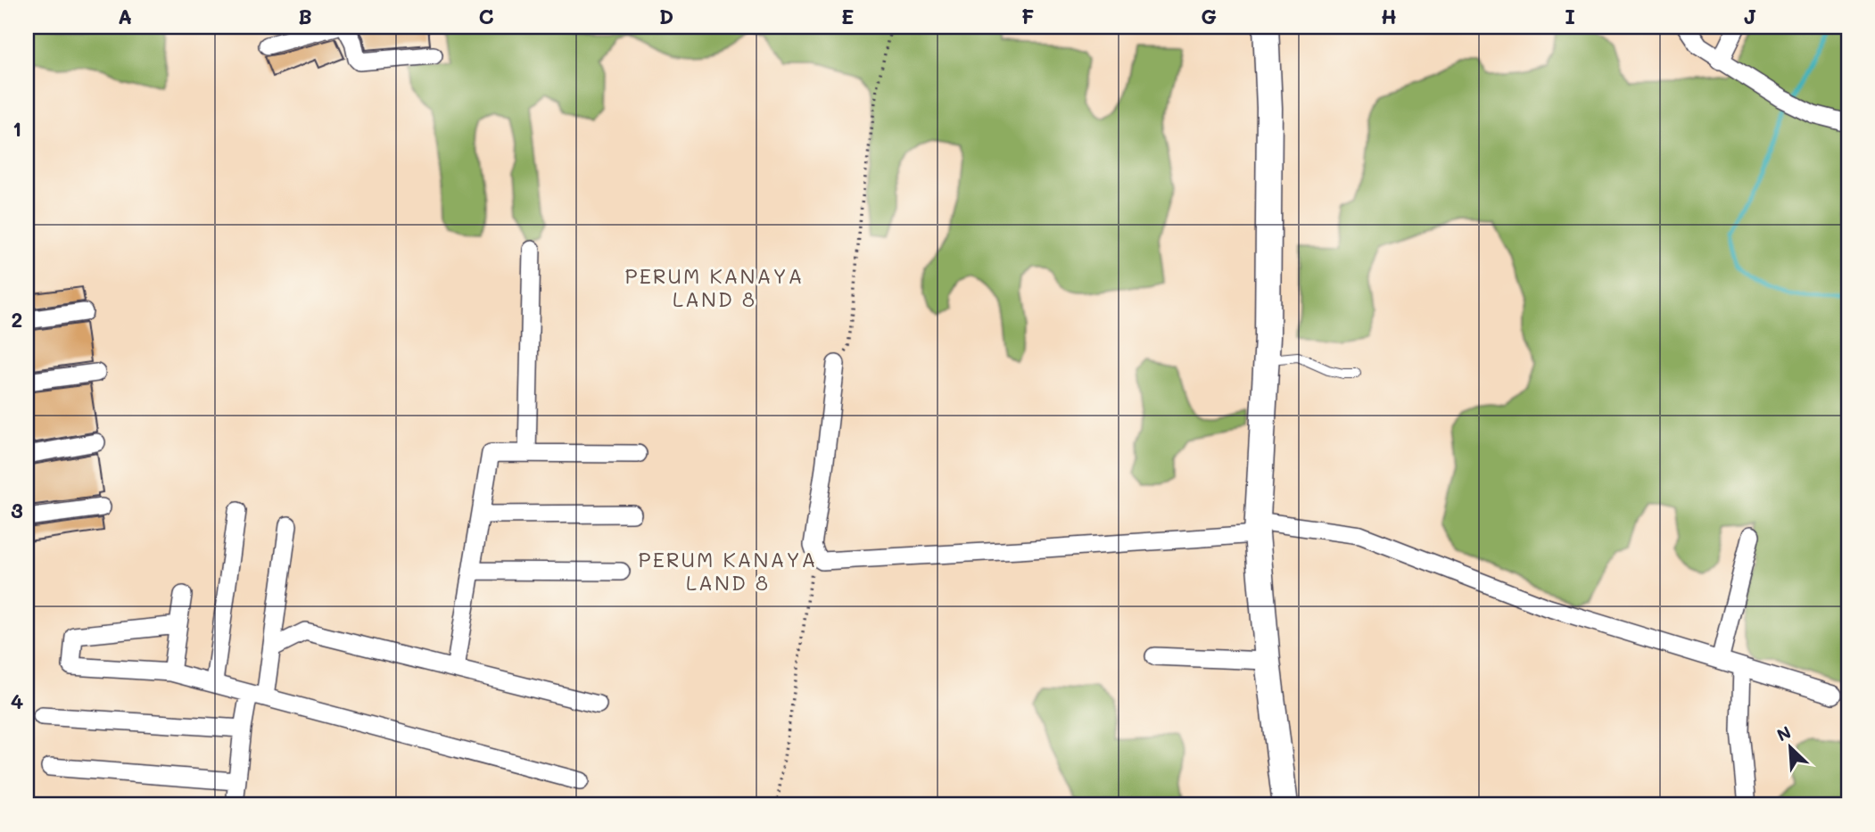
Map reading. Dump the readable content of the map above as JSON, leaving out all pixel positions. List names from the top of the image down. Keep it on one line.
{"districts":["PERUM KANAYA LAND 8","PERUM KANAYA LAND 8"],"north":"top left","grid":{"columns":["A","B","C","D","E","F","G","H","I","J"],"rows":["1","2","3","4"]}}
